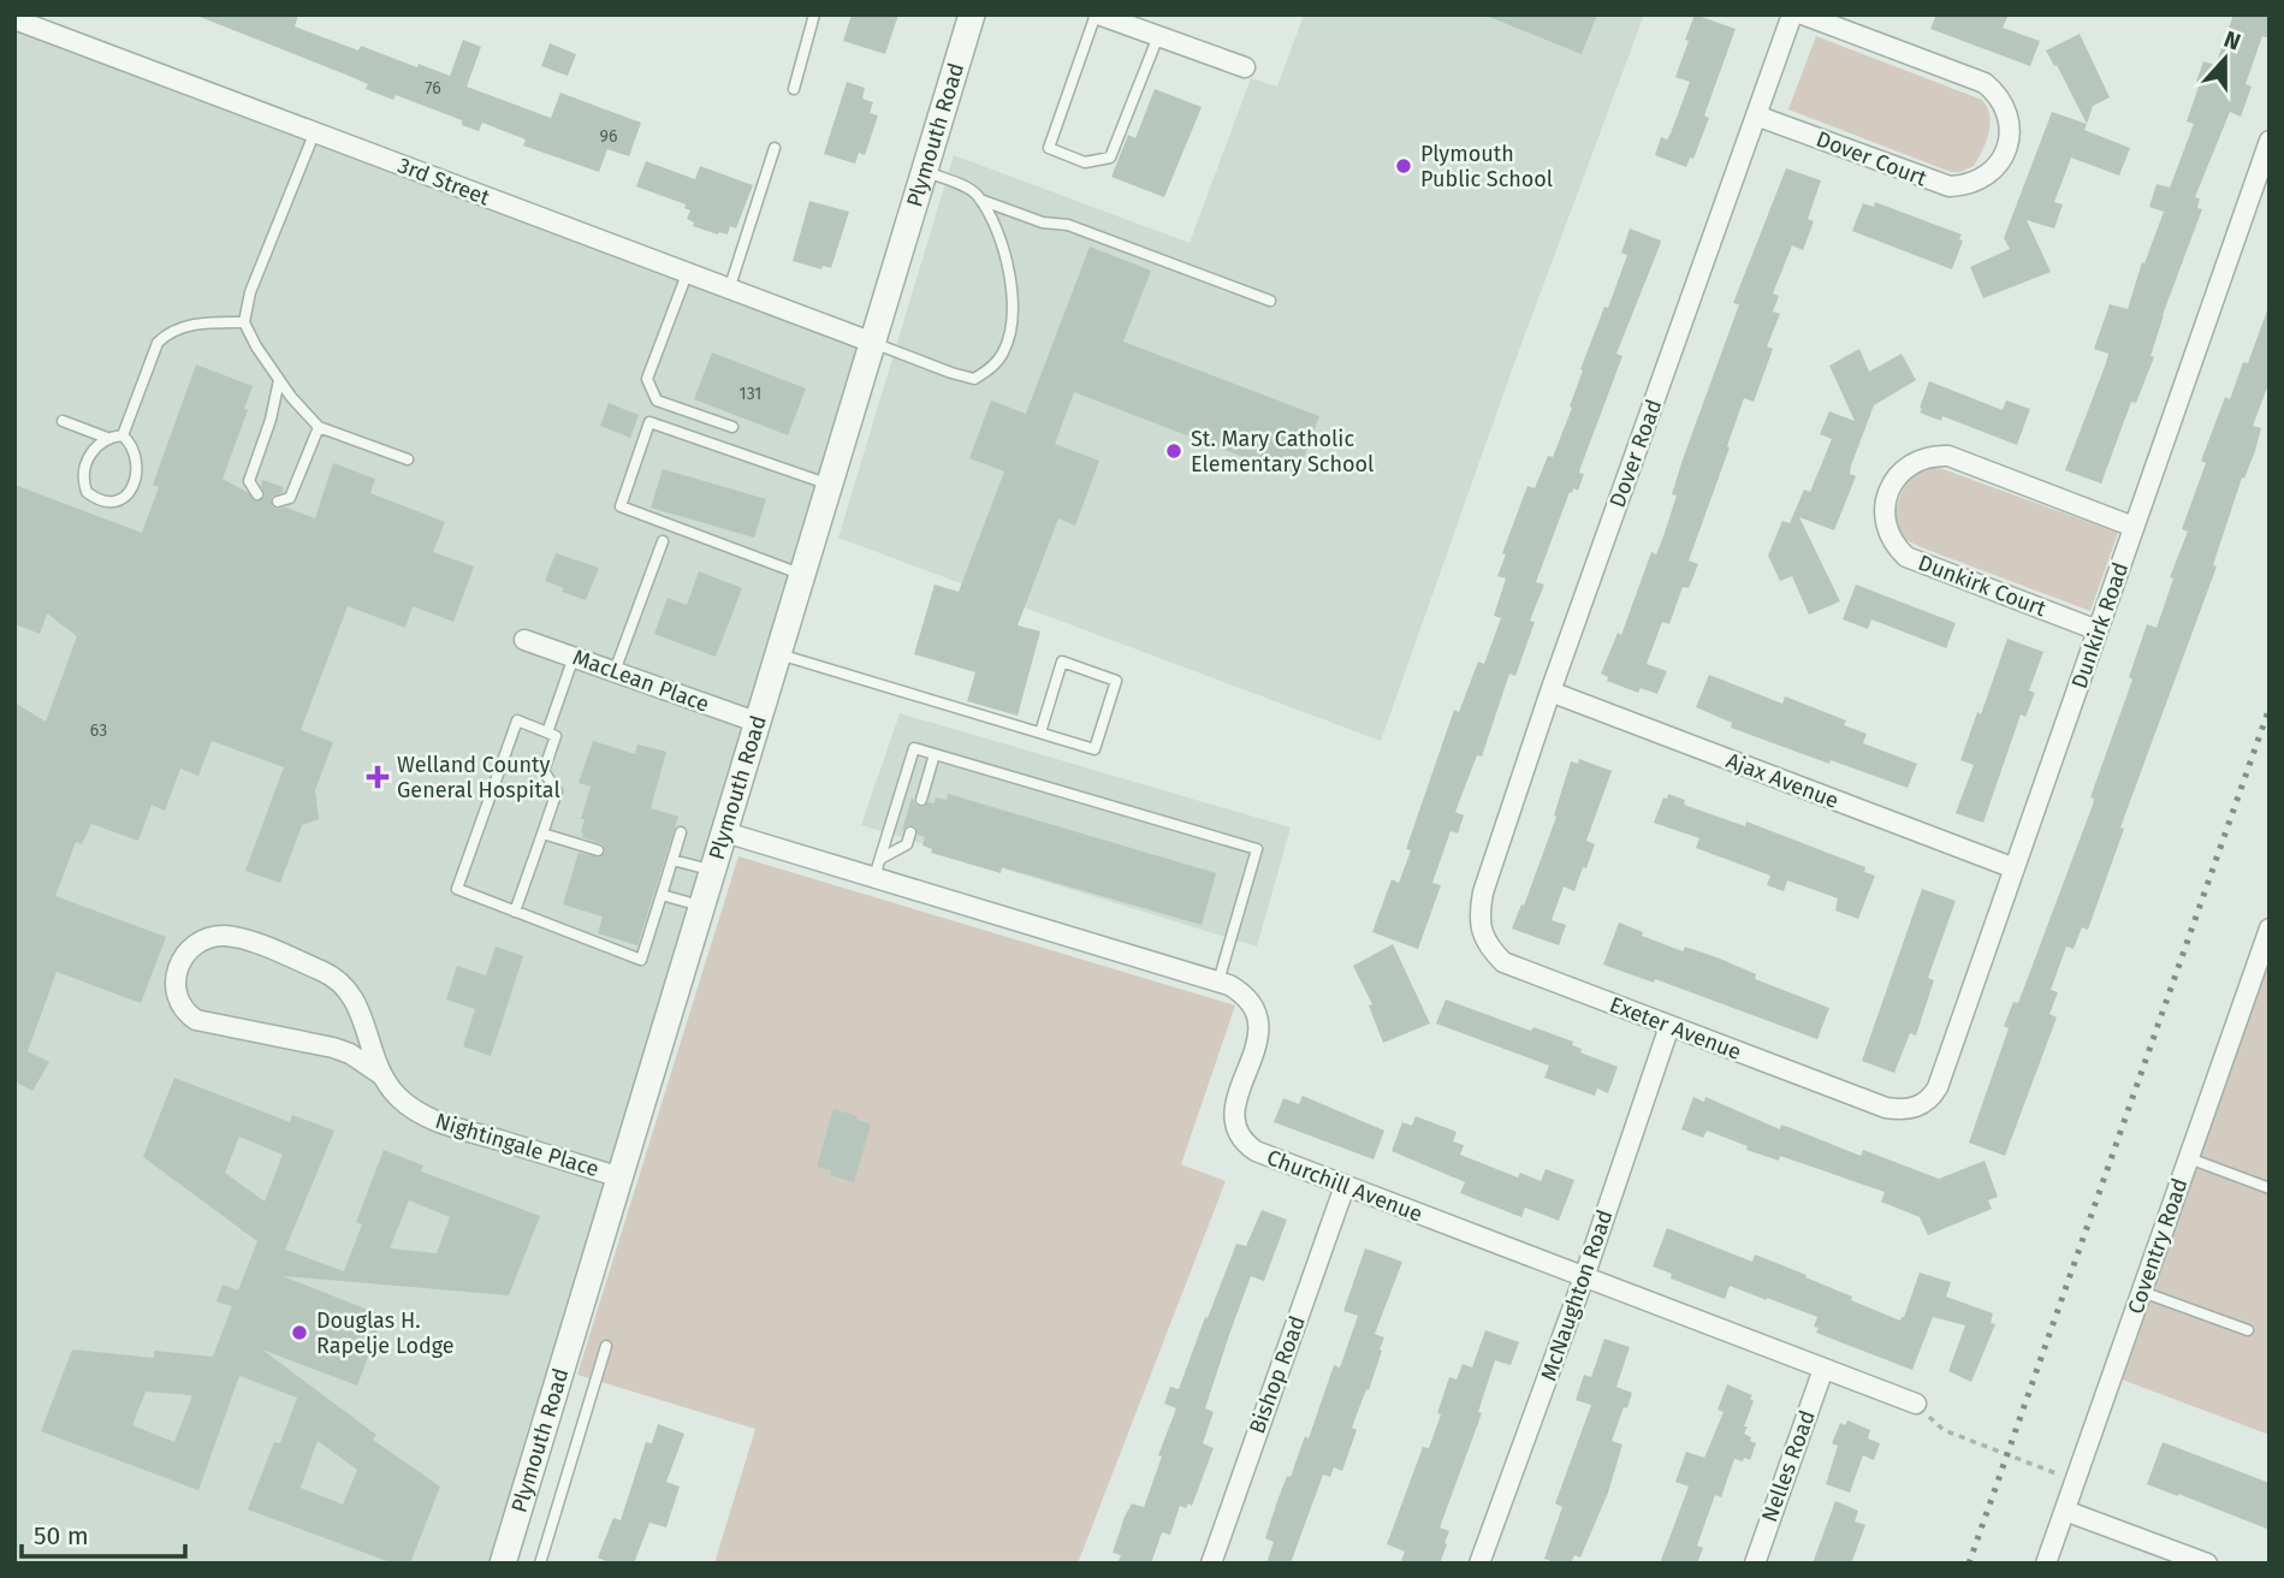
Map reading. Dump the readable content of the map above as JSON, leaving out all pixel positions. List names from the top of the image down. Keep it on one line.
{"streets":{"street":["Plymouth Road","Dover Court","3rd Street","Dover Road","Dunkirk Court","Dunkirk Road","MacLean Place","Ajax Avenue","Exeter Avenue","Nightingale Place","Churchill Avenue","Coventry Road","McNaughton Road","Bishop Road","Nelles Road"]},"crossings":[["Plymouth Road","3rd Street"],["Plymouth Road","MacLean Place"],["Plymouth Road","Nightingale Place"],["Plymouth Road","Churchill Avenue"],["Dover Court","Dover Road"],["Dover Road","Ajax Avenue"],["Dover Road","Exeter Avenue"],["Dunkirk Court","Dunkirk Road"],["Dunkirk Road","Ajax Avenue"],["Dunkirk Road","Exeter Avenue"],["Exeter Avenue","McNaughton Road"],["Churchill Avenue","McNaughton Road"],["Churchill Avenue","Bishop Road"],["Churchill Avenue","Nelles Road"]],"places":{"other":["Plymouth Public School","St. Mary Catholic Elementary School","Douglas H. Rapelje Lodge"],"health":["Welland County General Hospital"]},"house_numbers":["76","96","131","63"],"scale_bar":"50 m","north":"top"}
